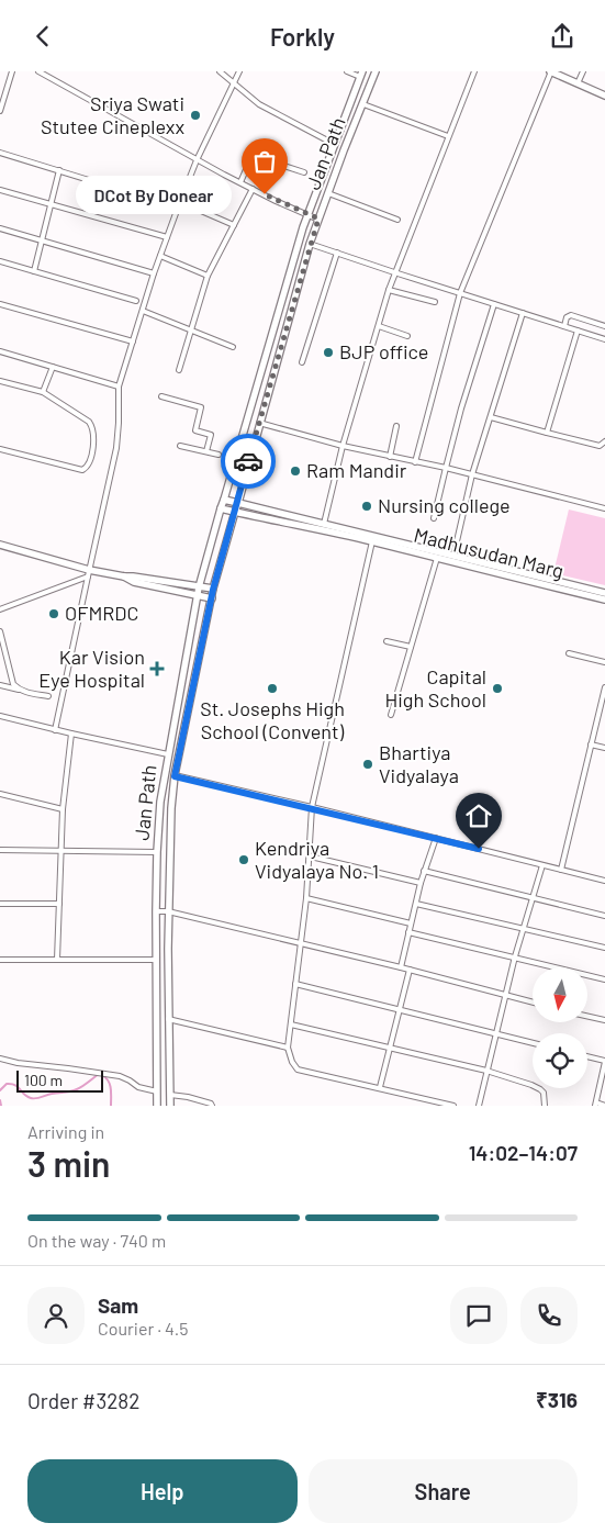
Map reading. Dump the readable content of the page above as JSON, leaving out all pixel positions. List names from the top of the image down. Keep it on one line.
{"streets":{"main road":["Jan Path","Madhusudan Marg"]},"crossings":[["Jan Path","Madhusudan Marg"]],"places":{"other":["Sriya Swati Stutee Cineplexx","DCot By Donear","BJP office","Ram Mandir","Nursing college","OFMRDC","St. Josephs High School (Convent)","Capital High School","Bhartiya Vidyalaya","Kendriya Vidyalaya No. 1"],"health":["Kar Vision Eye Hospital"]},"scale_bar":"100 m","north":"bottom","page":{"header":"Forkly","bubble":"DCot By Donear","scale":"100 m","heading":["3 min","Arriving in","14:02–14:07"],"panel":["Sam","Courier · 4.5","Order #3282","₹316"],"bar":"On the way · 740 m","buttons":["Help","Share"]}}
